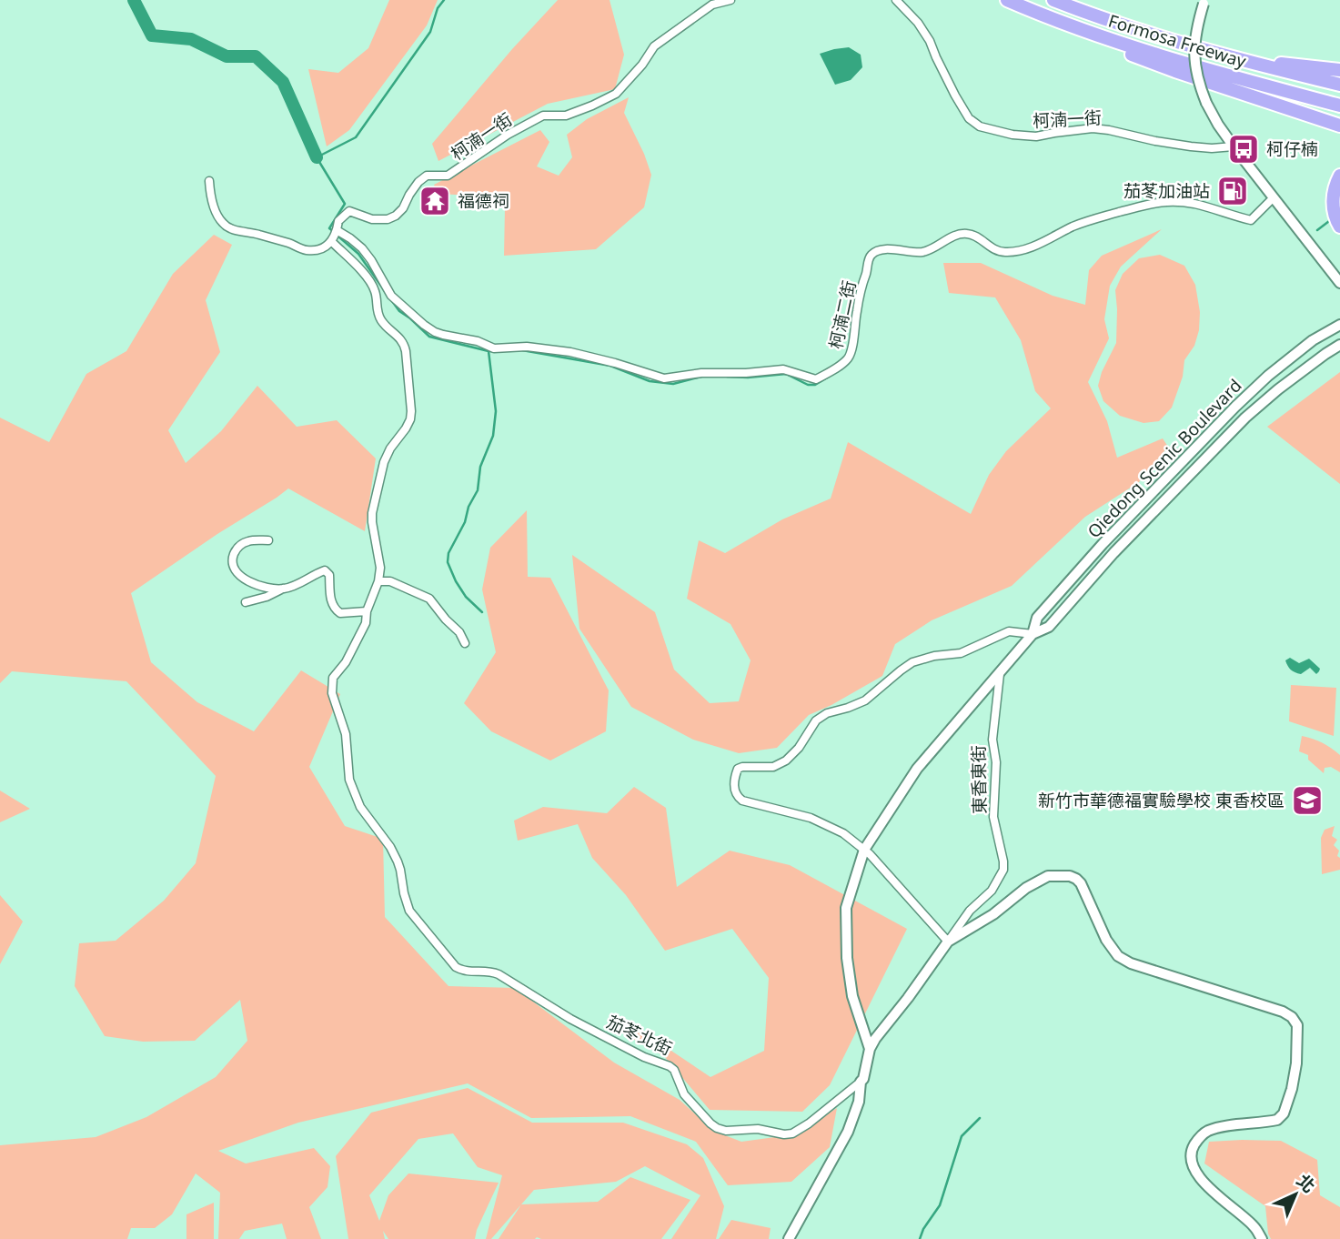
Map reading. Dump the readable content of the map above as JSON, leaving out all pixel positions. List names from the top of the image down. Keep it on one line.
{"streets":{"highway":["Formosa Freeway"],"street":["柯湳一街","柯湳二街","Qiedong Scenic Boulevard","東香東街","茄苳北街"]},"crossings":[["柯湳一街","柯湳二街"],["柯湳一街","茄苳北街"],["Qiedong Scenic Boulevard","東香東街"]],"places":{"bus stop":["柯仔楠"],"fuel station":["茄苳加油站"],"temple":["福德祠"],"school or university":["新竹市華德福實驗學校 東香校區"]},"north":"top right"}
